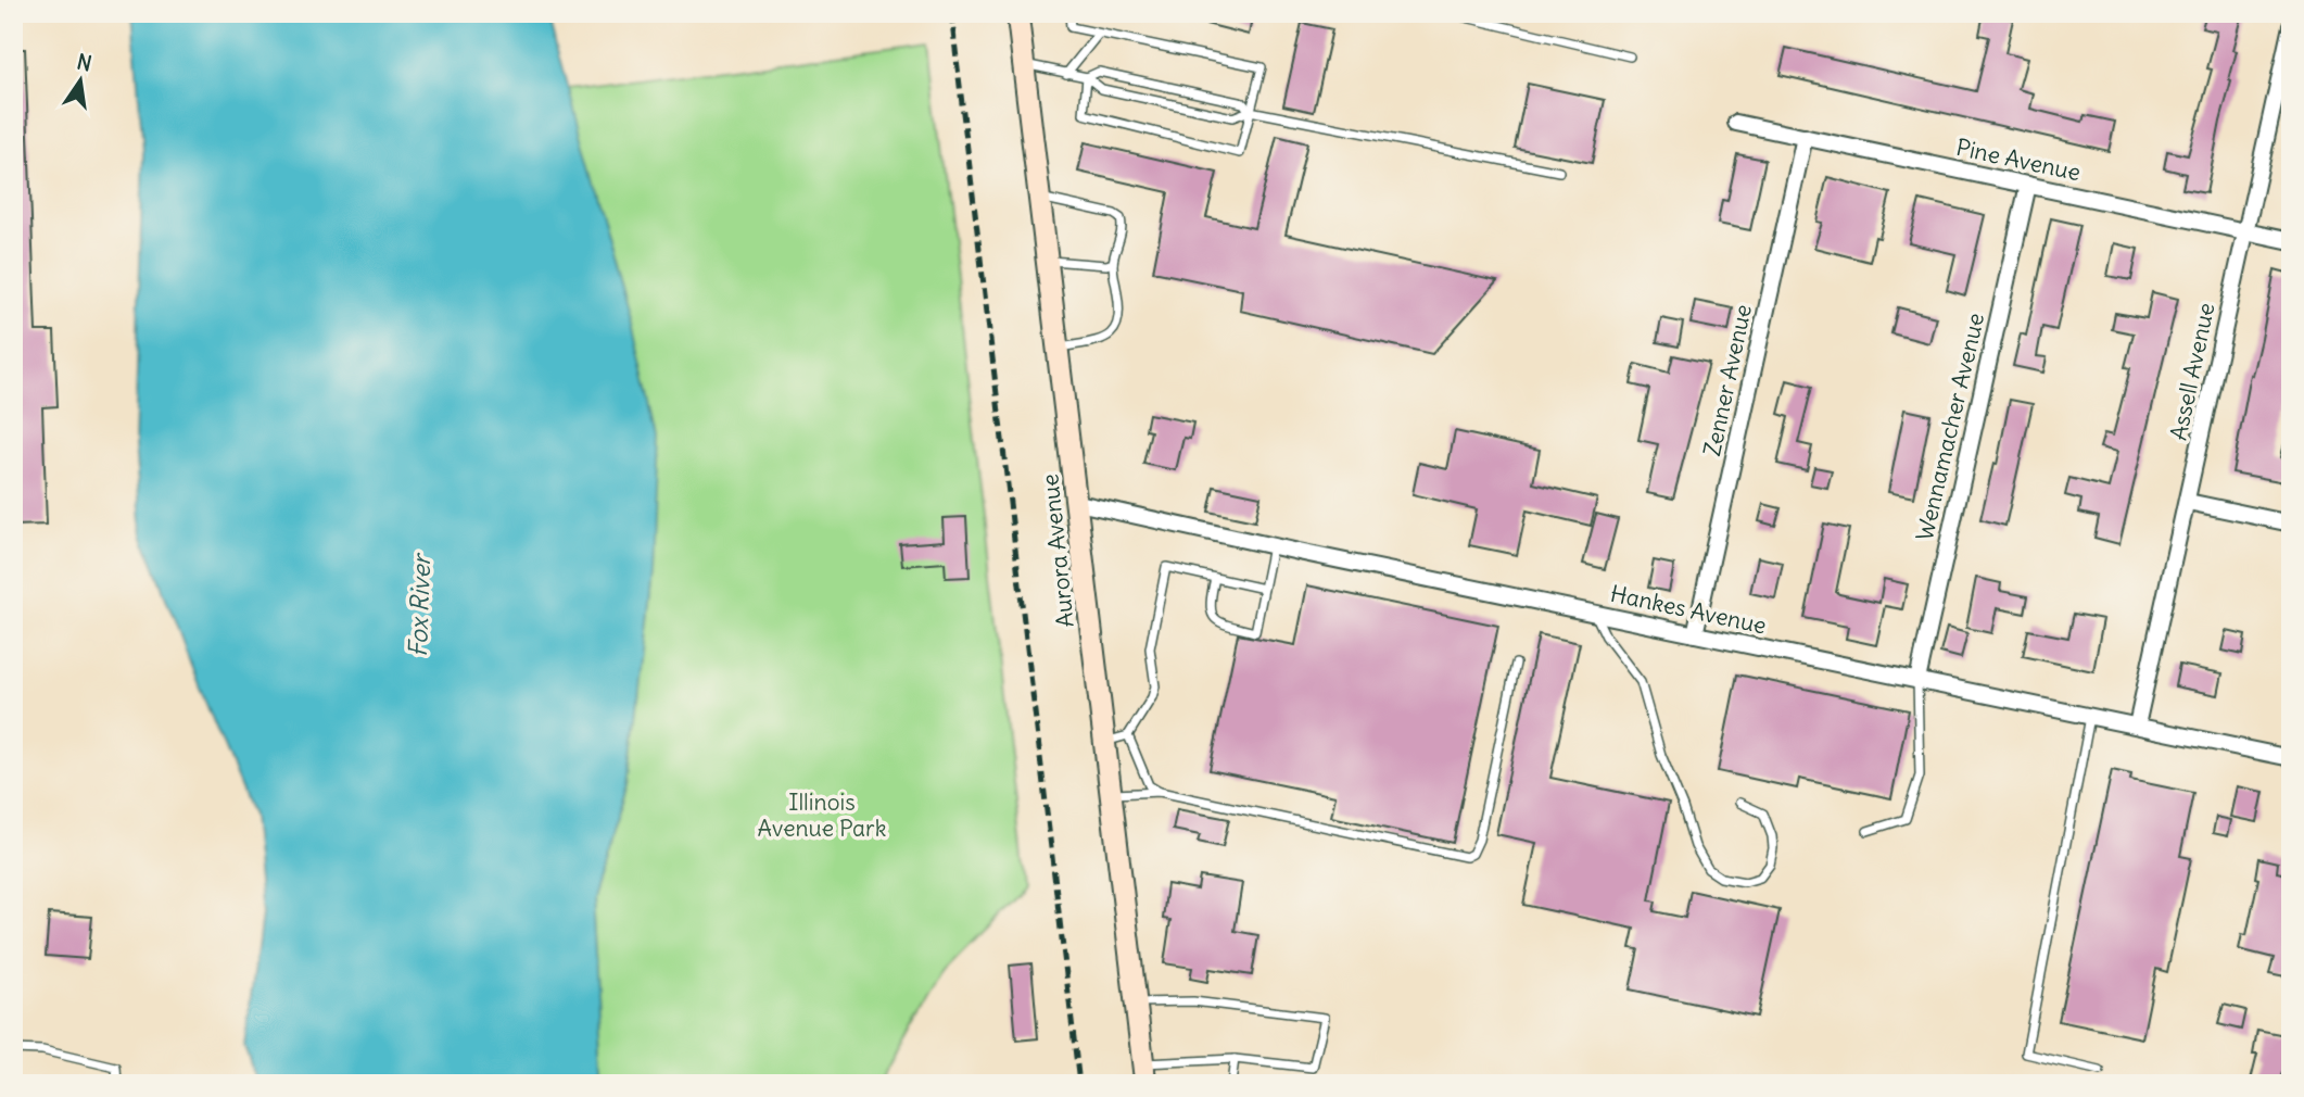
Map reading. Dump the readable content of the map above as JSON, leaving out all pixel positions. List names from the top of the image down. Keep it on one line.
{"streets":{"main road":["Aurora Avenue"],"street":["Pine Avenue","Assell Avenue","Zenner Avenue","Wennamacher Avenue","Hankes Avenue"]},"crossings":[["Pine Avenue","Assell Avenue"],["Pine Avenue","Zenner Avenue"],["Pine Avenue","Wennamacher Avenue"],["Assell Avenue","Hankes Avenue"],["Zenner Avenue","Hankes Avenue"],["Wennamacher Avenue","Hankes Avenue"],["Aurora Avenue","Hankes Avenue"]],"water":["Fox River"],"parks":["Illinois Avenue Park"],"north":"top"}
